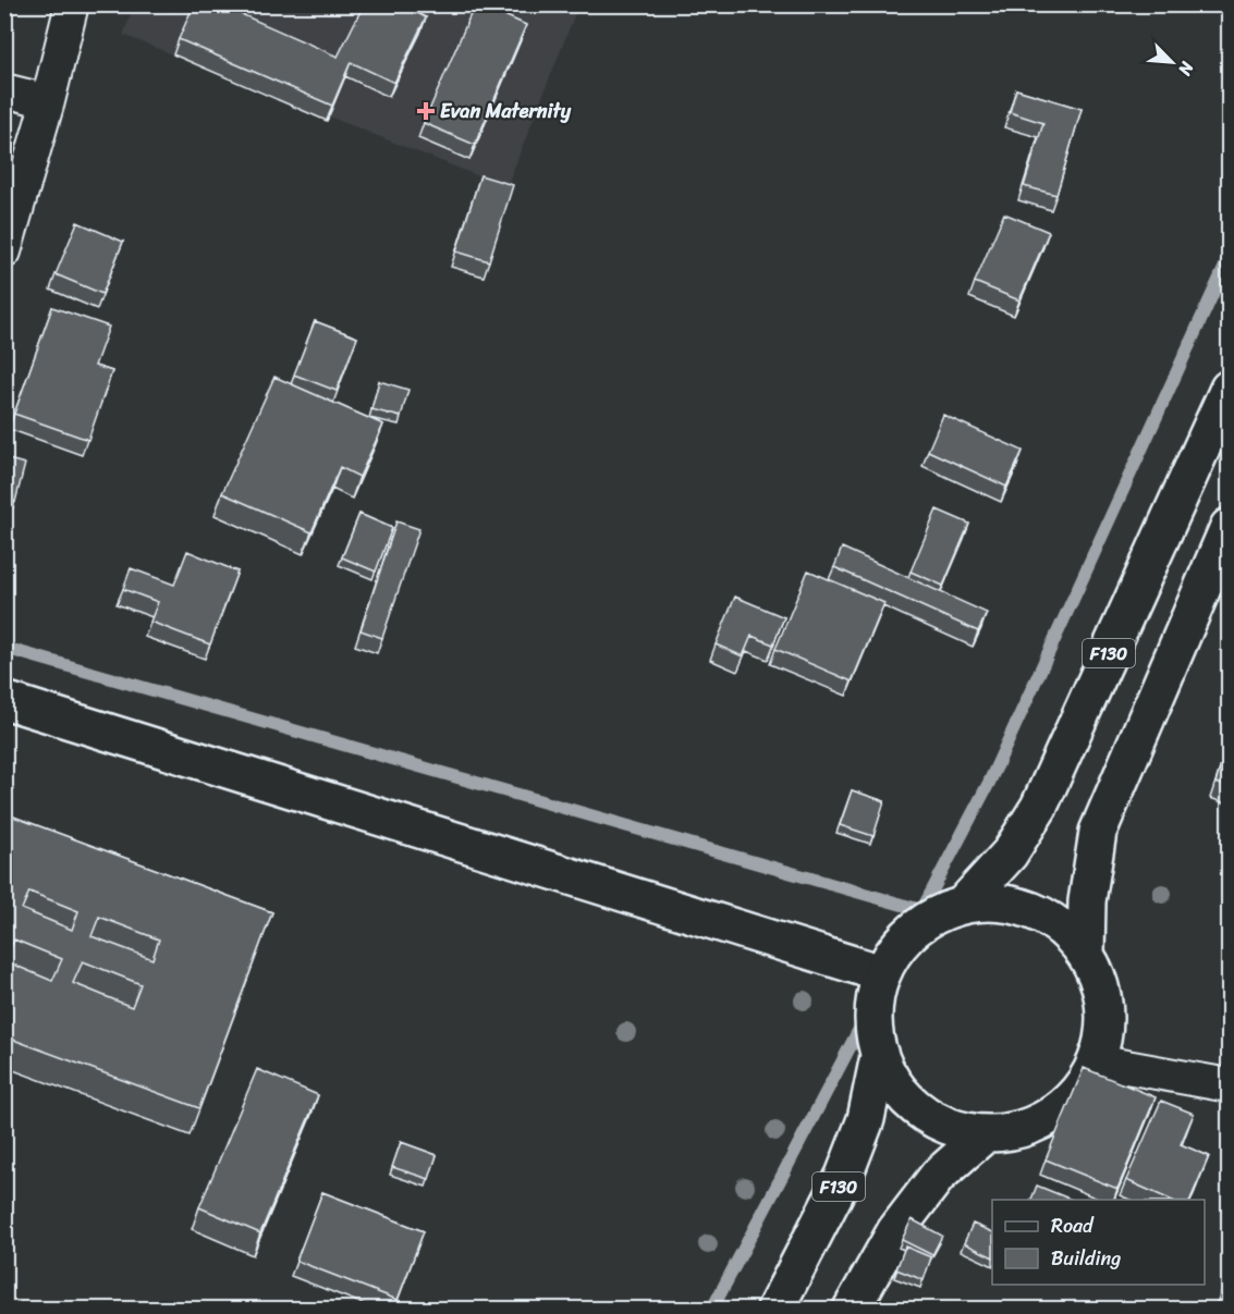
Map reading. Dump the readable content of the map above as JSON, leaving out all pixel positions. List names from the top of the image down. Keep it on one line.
{"streets":{"main road":["F130"]},"places":{"health":["Evan Maternity"]},"legend":["Road","Building"],"north":"bottom right"}
